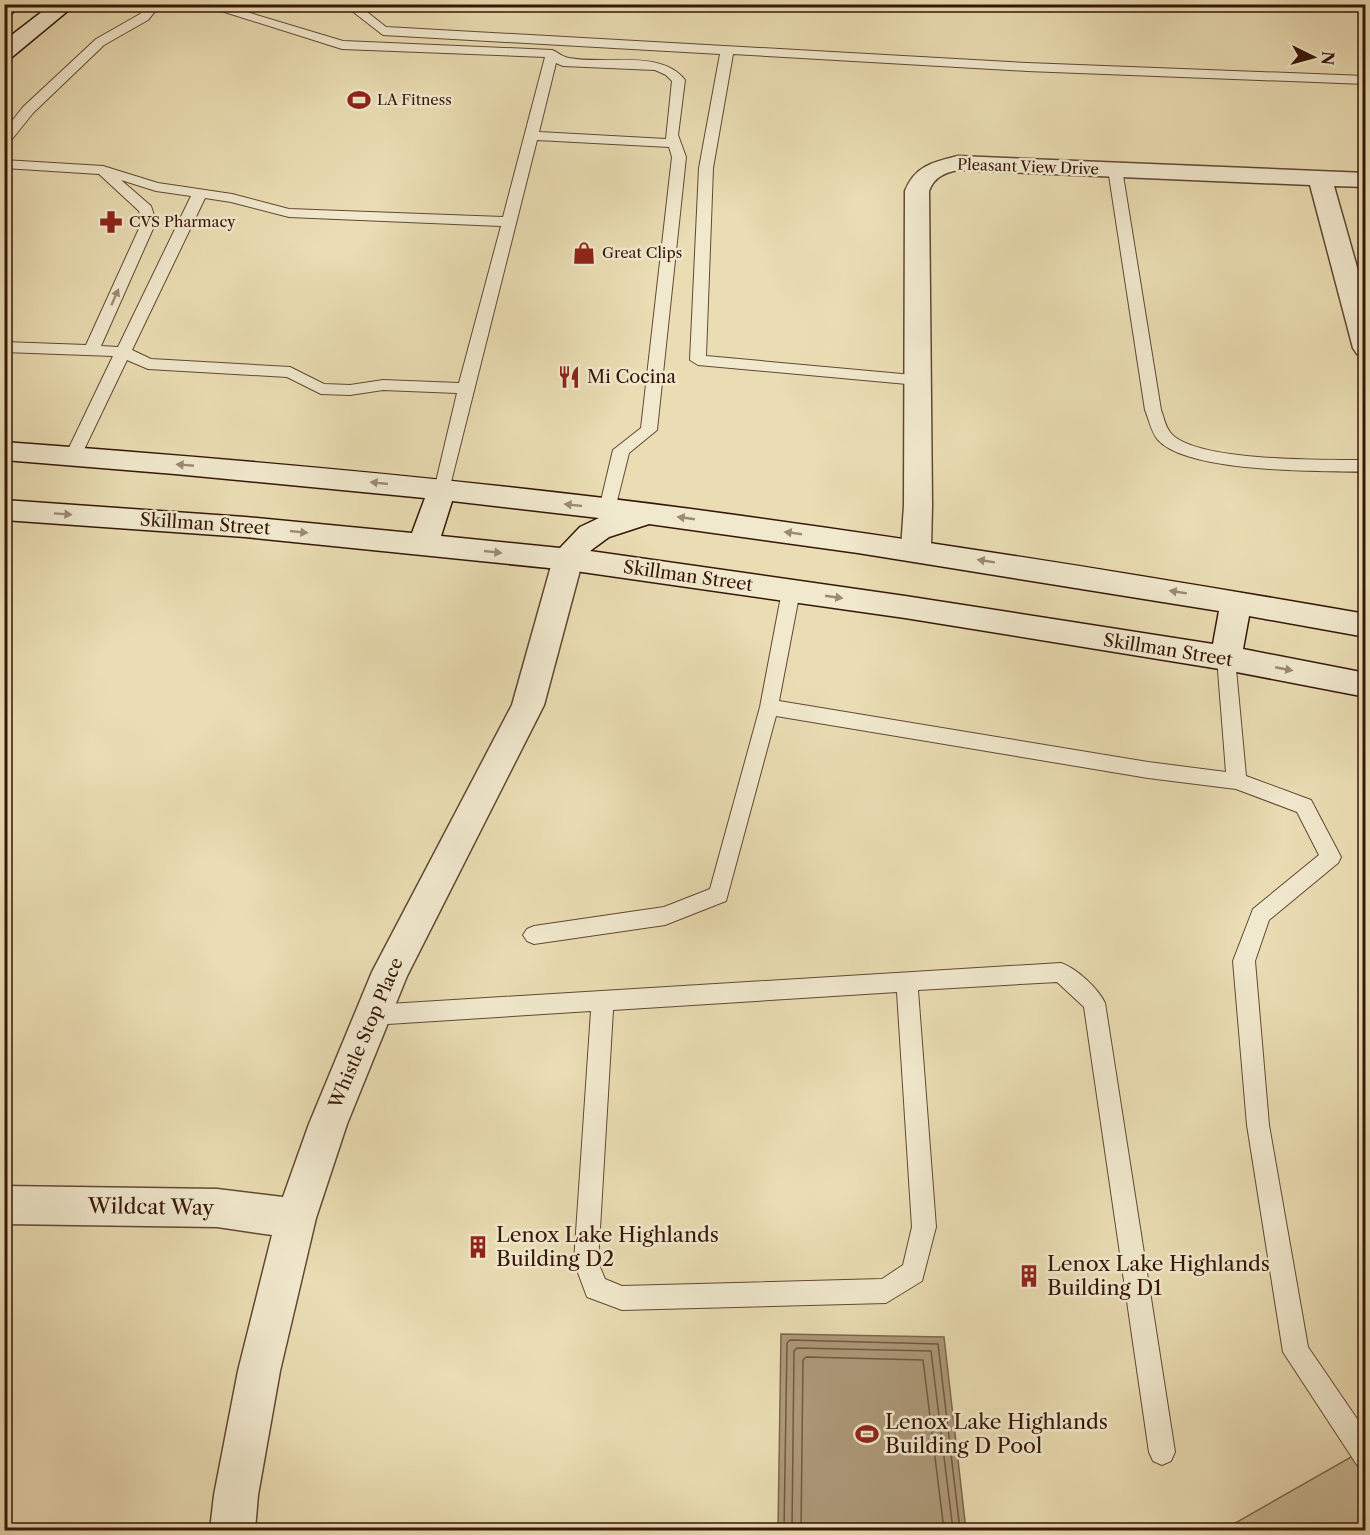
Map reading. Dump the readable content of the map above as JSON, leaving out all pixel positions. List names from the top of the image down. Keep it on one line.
{"streets":{"main road":["Pleasant View Drive","Skillman Street","Whistle Stop Place","Wildcat Way"]},"crossings":[["Skillman Street","Whistle Stop Place"],["Whistle Stop Place","Wildcat Way"]],"places":{"sports":["LA Fitness","Lenox Lake Highlands Building D Pool"],"pharmacy":["CVS Pharmacy"],"shop":["Great Clips"],"restaurant":["Mi Cocina"],"building":["Lenox Lake Highlands Building D2","Lenox Lake Highlands Building D1"]},"north":"right"}
